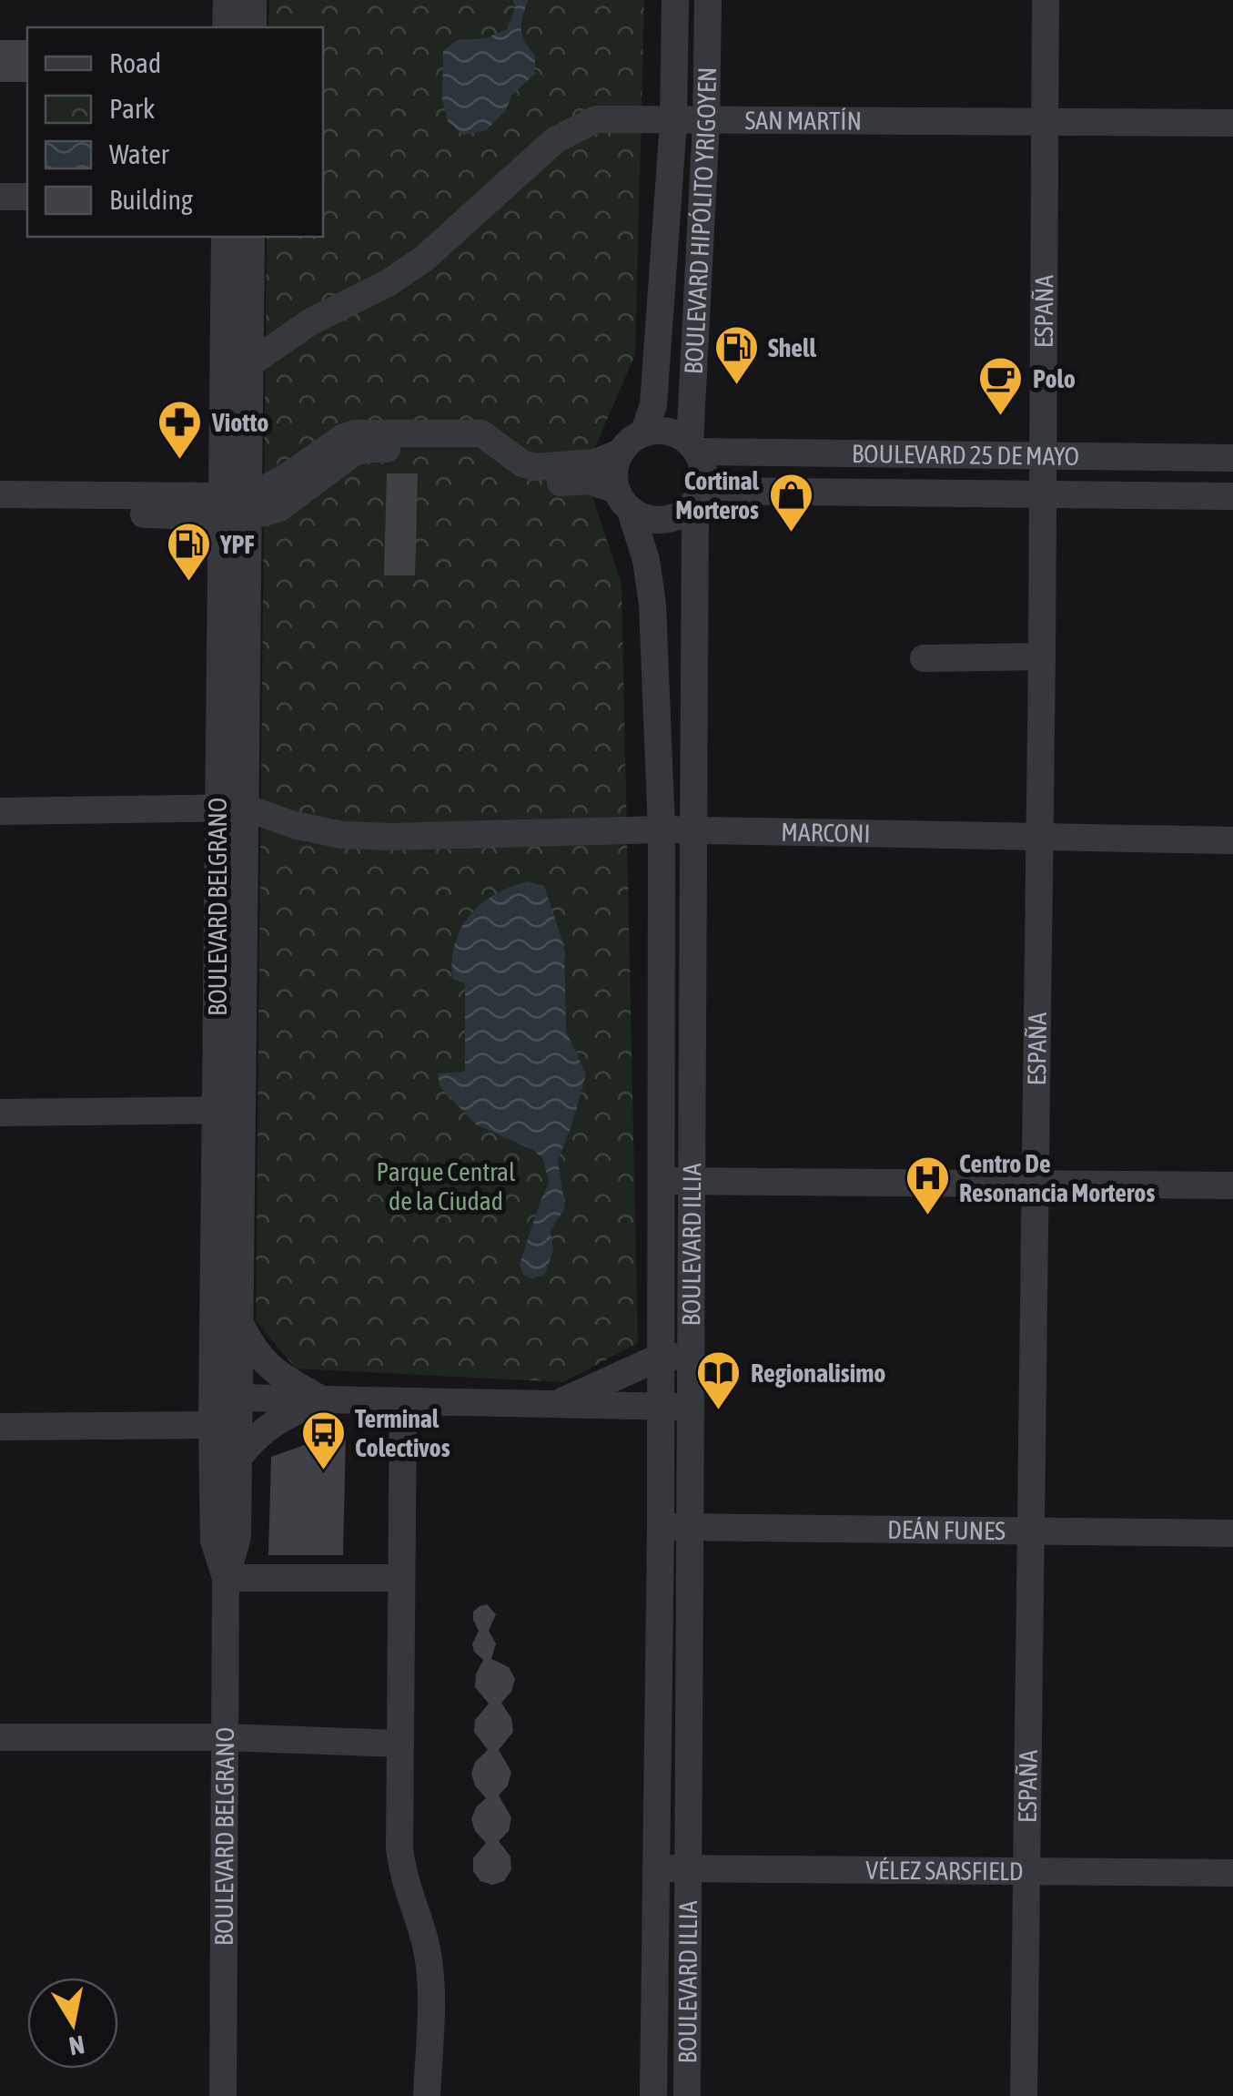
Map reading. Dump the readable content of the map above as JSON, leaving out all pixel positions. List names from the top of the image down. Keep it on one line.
{"streets":{"street":["SAN MARTÍN","BOULEVARD HIPÓLITO YRIGOYEN","ESPAÑA","BOULEVARD 25 DE MAYO","MARCONI","BOULEVARD BELGRANO","BOULEVARD ILLIA","DEÁN FUNES","VÉLEZ SARSFIELD"]},"crossings":[["SAN MARTÍN","BOULEVARD HIPÓLITO YRIGOYEN"],["SAN MARTÍN","ESPAÑA"],["SAN MARTÍN","BOULEVARD BELGRANO"],["BOULEVARD HIPÓLITO YRIGOYEN","BOULEVARD 25 DE MAYO"],["BOULEVARD HIPÓLITO YRIGOYEN","BOULEVARD ILLIA"],["ESPAÑA","BOULEVARD 25 DE MAYO"],["ESPAÑA","MARCONI"],["ESPAÑA","DEÁN FUNES"],["ESPAÑA","VÉLEZ SARSFIELD"],["BOULEVARD 25 DE MAYO","BOULEVARD ILLIA"],["MARCONI","BOULEVARD BELGRANO"],["MARCONI","BOULEVARD ILLIA"],["BOULEVARD ILLIA","DEÁN FUNES"],["BOULEVARD ILLIA","VÉLEZ SARSFIELD"]],"parks":["Parque Central de la Ciudad"],"places":{"fuel station":["Shell","YPF"],"cafe":["Polo"],"pharmacy":["Viotto"],"shop":["Cortinal Morteros"],"hospital":["Centro De Resonancia Morteros"],"library":["Regionalisimo"],"bus stop":["Terminal Colectivos"]},"legend":["Road","Park","Water","Building"],"north":"bottom"}
